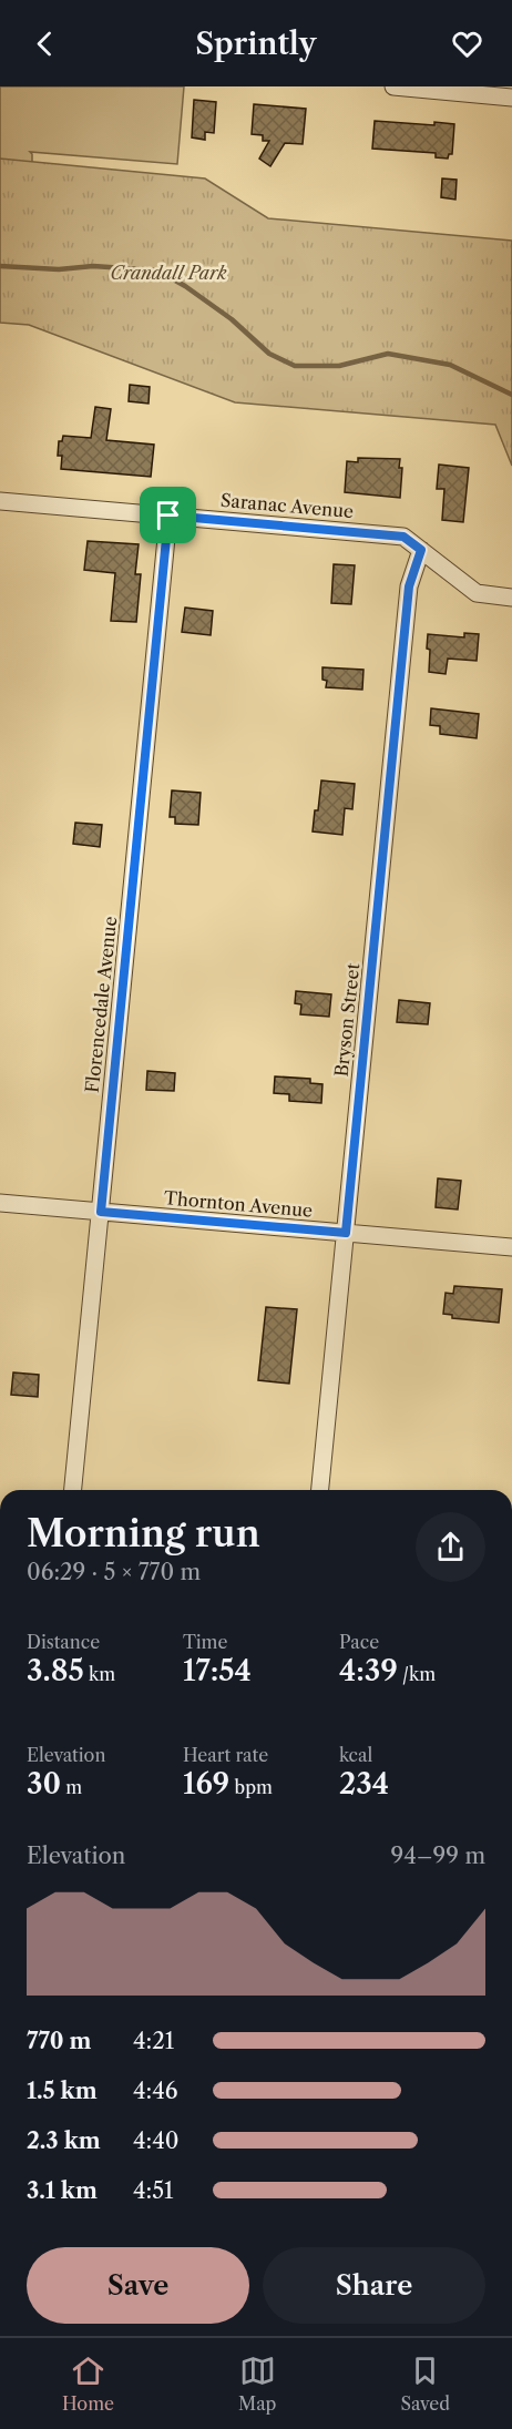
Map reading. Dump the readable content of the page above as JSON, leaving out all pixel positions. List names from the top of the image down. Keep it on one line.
{"streets":{"street":["Saranac Avenue","Florencedale Avenue","Bryson Street","Thornton Avenue"]},"crossings":[["Saranac Avenue","Florencedale Avenue"],["Saranac Avenue","Bryson Street"],["Florencedale Avenue","Thornton Avenue"],["Bryson Street","Thornton Avenue"]],"parks":["Crandall Park"],"page":{"header":"Sprintly","heading":["Morning run","06:29 · 5 × 770 m"],"stats":[["Distance","3.85 km"],["Time","17:54"],["Pace","4:39 /km"],["Elevation","30 m"],["Heart rate","169 bpm"],["kcal","234"]],"chart":["Elevation","94–99 m"],"list":[{"name":"770 m","note":"4:21"},{"name":"1.5 km","note":"4:46"},{"name":"2.3 km","note":"4:40"},{"name":"3.1 km","note":"4:51"}],"buttons":["Save","Share"],"tabs":["Home","Map","Saved"]}}
